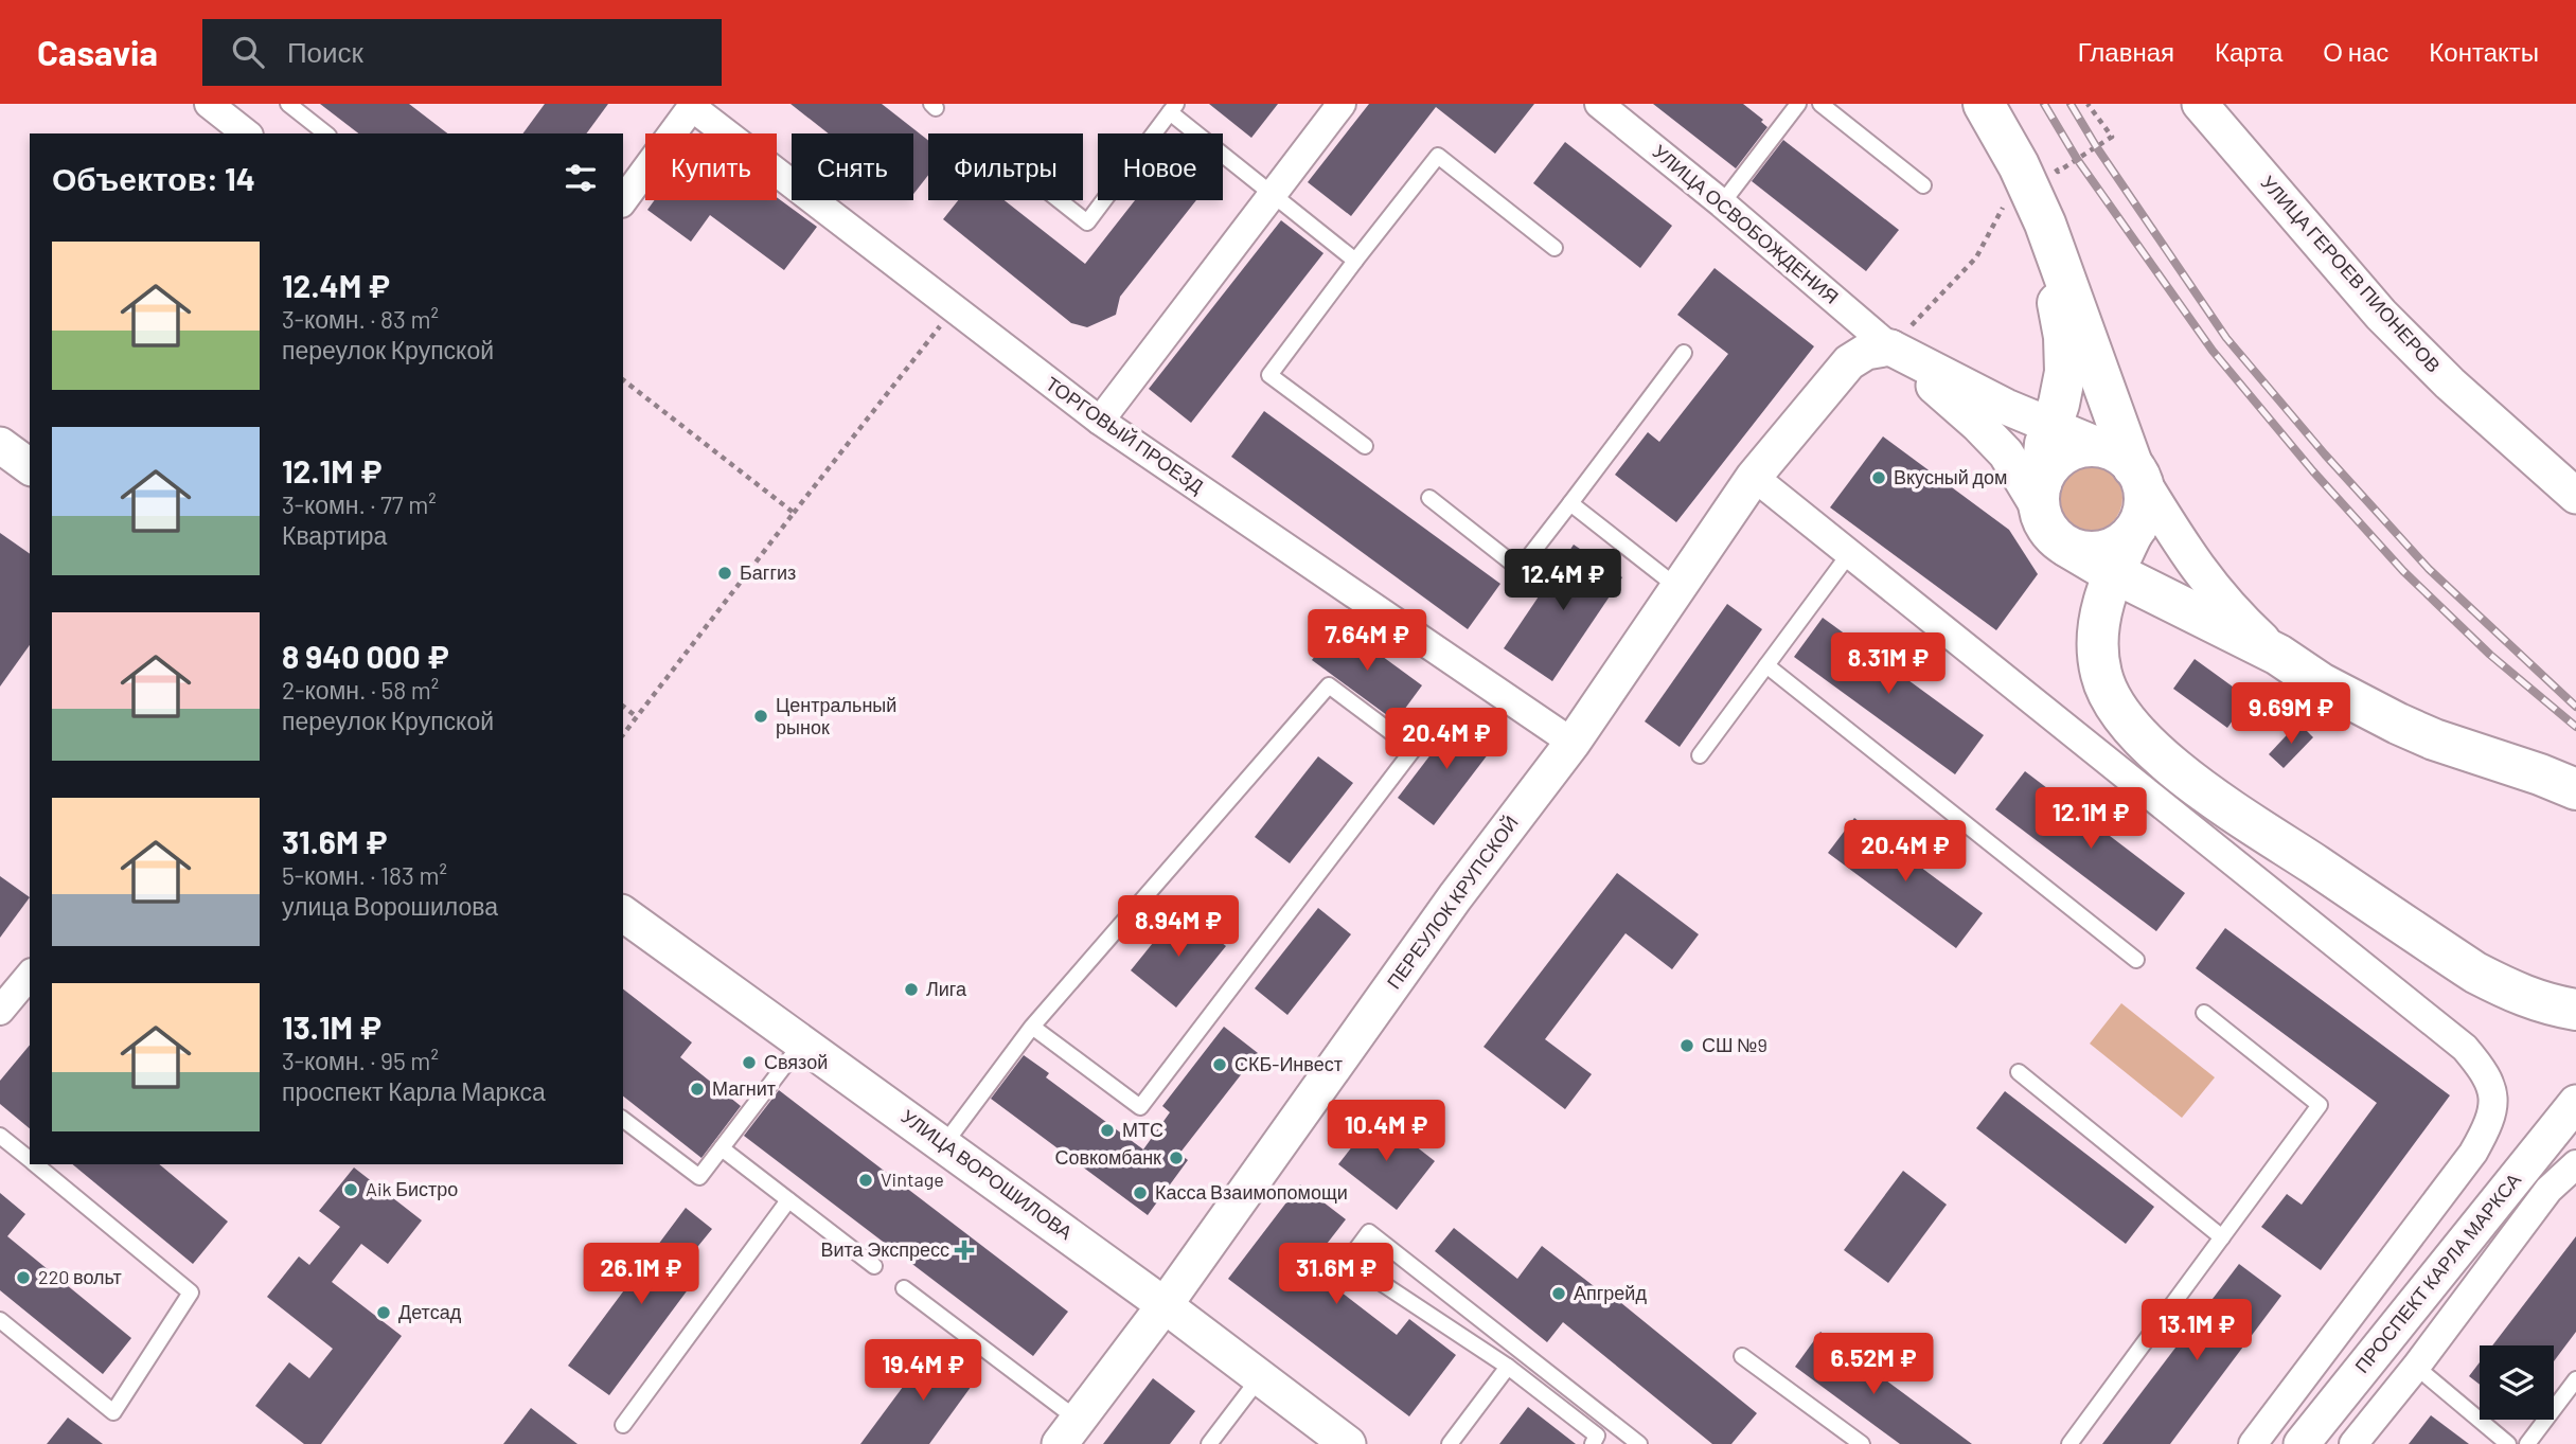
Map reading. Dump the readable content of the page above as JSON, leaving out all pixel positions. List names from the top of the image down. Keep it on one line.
{"streets":{"street":["УЛИЦА ОСВОБОЖДЕНИЯ","УЛИЦА ГЕРОЕВ ПИОНЕРОВ","ТОРГОВЫЙ ПРОЕЗД","ПЕРЕУЛОК КРУПСКОЙ","УЛИЦА ВОРОШИЛОВА","ПРОСПЕКТ КАРЛА МАРКСА"]},"crossings":[["УЛИЦА ОСВОБОЖДЕНИЯ","ПЕРЕУЛОК КРУПСКОЙ"],["ТОРГОВЫЙ ПРОЕЗД","ПЕРЕУЛОК КРУПСКОЙ"],["ПЕРЕУЛОК КРУПСКОЙ","УЛИЦА ВОРОШИЛОВА"]],"places":{"other":["Вкусный дом","Баггиз","Центральный рынок","Лига","СШ №9","Связой","СКБ-Инвест","Магнит","МТС","Совкомбанк","Vintage","Aik Бистро","Касса Взаимопомощи","220 вольт","Апгрейд","Детсад"],"health":["Вита Экспресс"]},"page":{"header":"Casavia","search":"Поиск","nav":["Главная","Карта","О нас","Контакты"],"chip":["Купить","Снять","Фильтры","Новое"],"heading":"Объектов: 14","list":[{"name":"12.4M ₽","note":"3-комн. · 83 m² · переулок Крупской"},{"name":"12.1M ₽","note":"3-комн. · 77 m² · Квартира"},{"name":"8 940 000 ₽","note":"2-комн. · 58 m² · переулок Крупской"},{"name":"31.6M ₽","note":"5-комн. · 183 m² · улица Ворошилова"},{"name":"13.1M ₽","note":"3-комн. · 95 m² · проспект Карла Маркса"}],"price":["12.4M ₽","7.64M ₽","8.31M ₽","9.69M ₽","20.4M ₽","12.1M ₽","20.4M ₽","8.94M ₽","10.4M ₽","26.1M ₽","31.6M ₽","13.1M ₽","6.52M ₽","19.4M ₽"]}}
